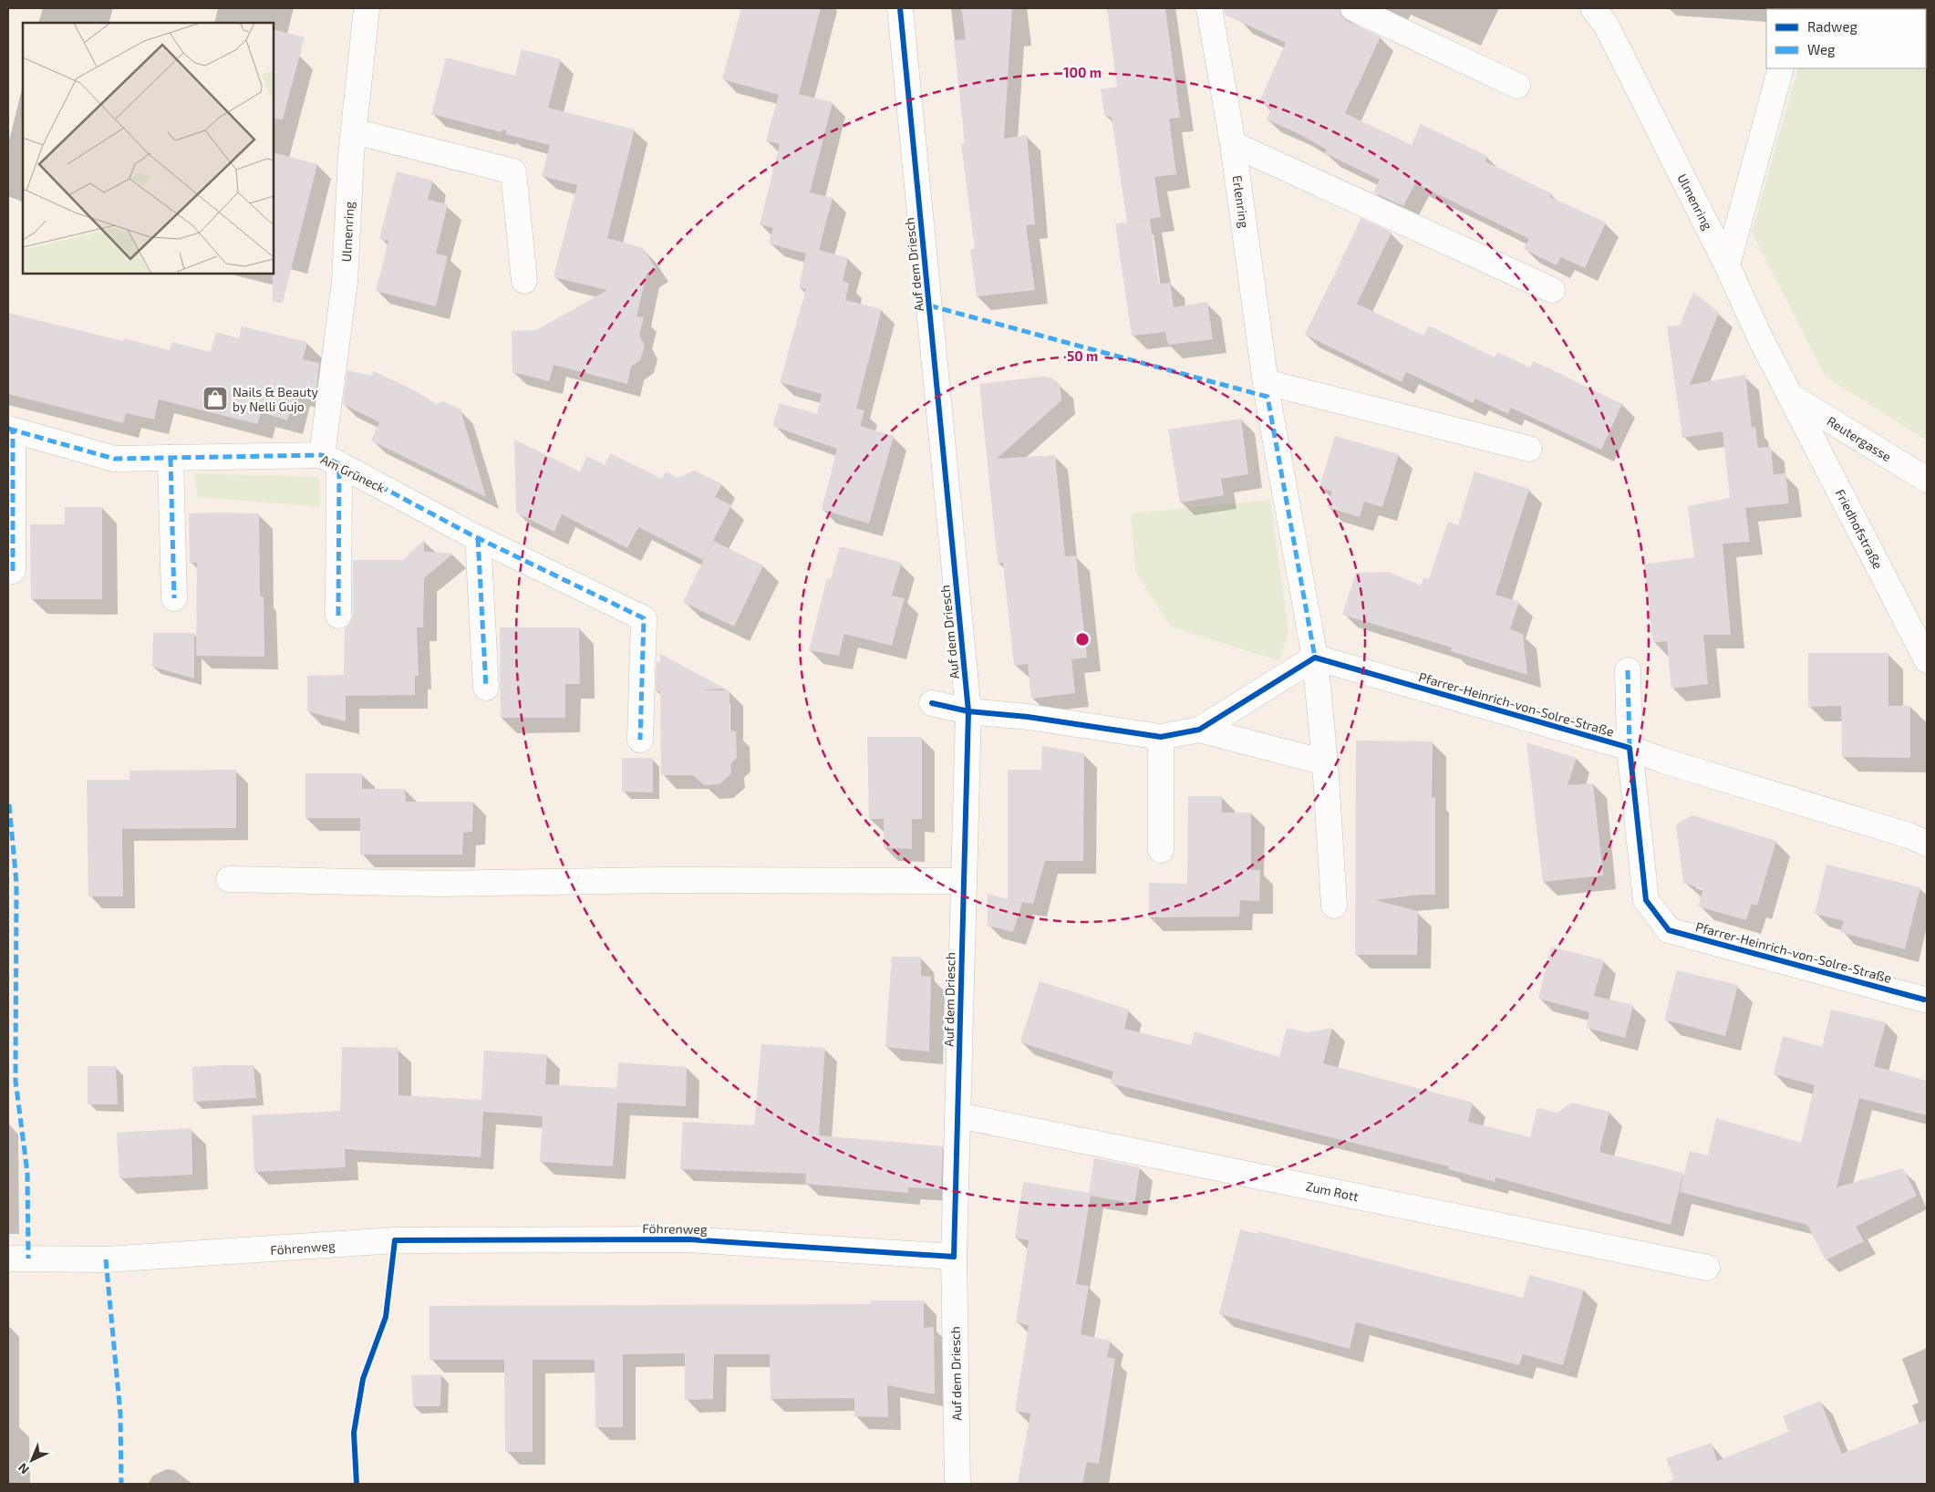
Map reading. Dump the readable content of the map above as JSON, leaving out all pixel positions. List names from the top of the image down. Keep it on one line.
{"streets":{"street":["Erlenring","Ulmenring","Auf dem Driesch","Reutergasse","Am Grüneck","Friedhofstraße","Pfarrer-Heinrich-von-Solre-Straße","Zum Rott","Föhrenweg"]},"crossings":[["Ulmenring","Reutergasse"],["Ulmenring","Am Grüneck"],["Ulmenring","Friedhofstraße"],["Auf dem Driesch","Zum Rott"],["Auf dem Driesch","Föhrenweg"],["Reutergasse","Friedhofstraße"]],"places":{"shop":["Nails & Beauty by Nelli Gujo"]},"legend":["Radweg","Weg"],"north":"bottom left","rings":["100 m","50 m"]}
